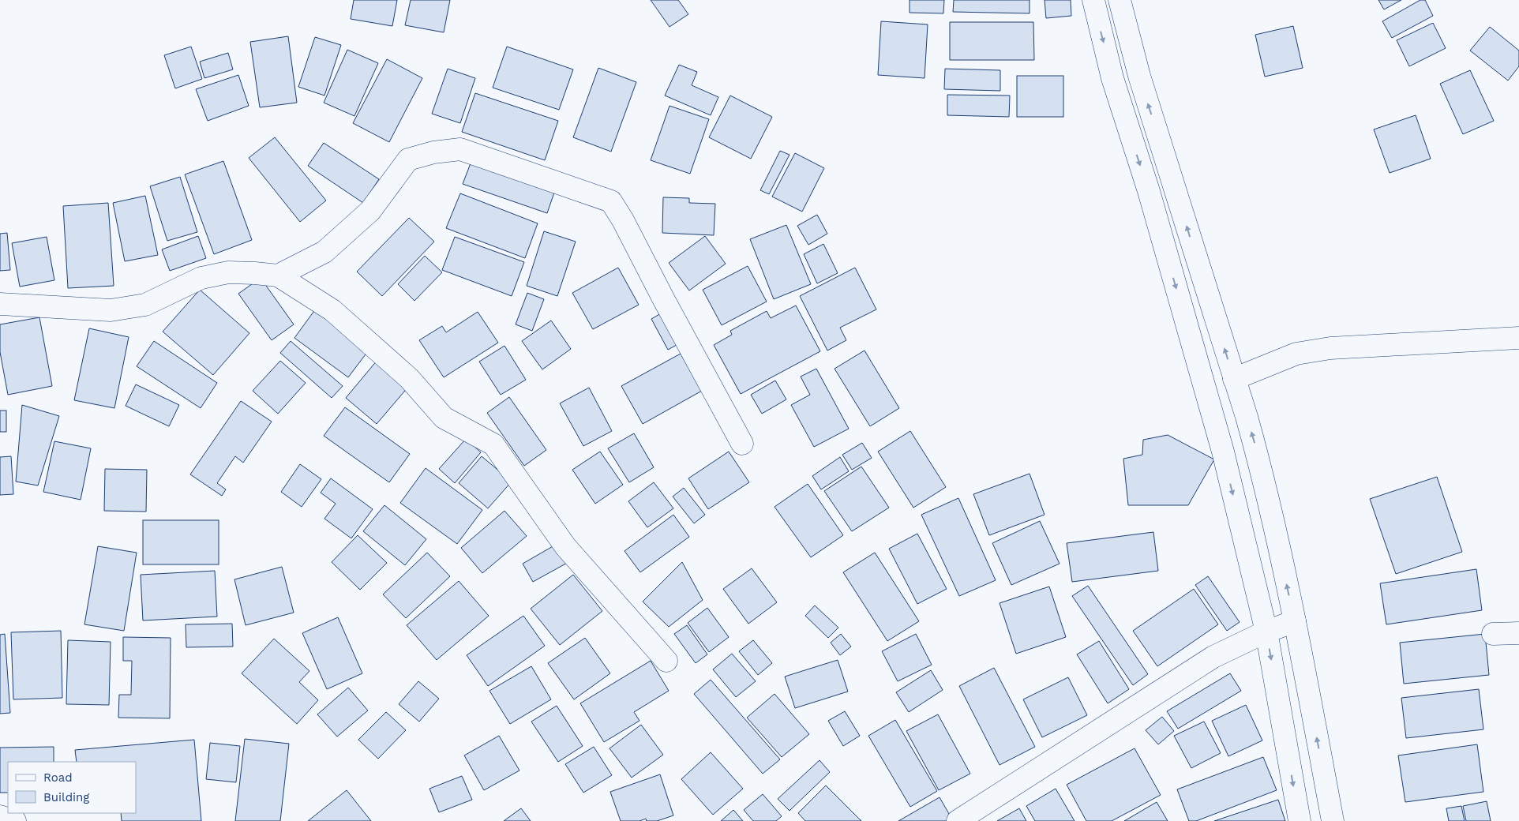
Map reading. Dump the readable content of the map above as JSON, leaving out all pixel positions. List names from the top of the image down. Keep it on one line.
{"legend":["Road","Building"]}
